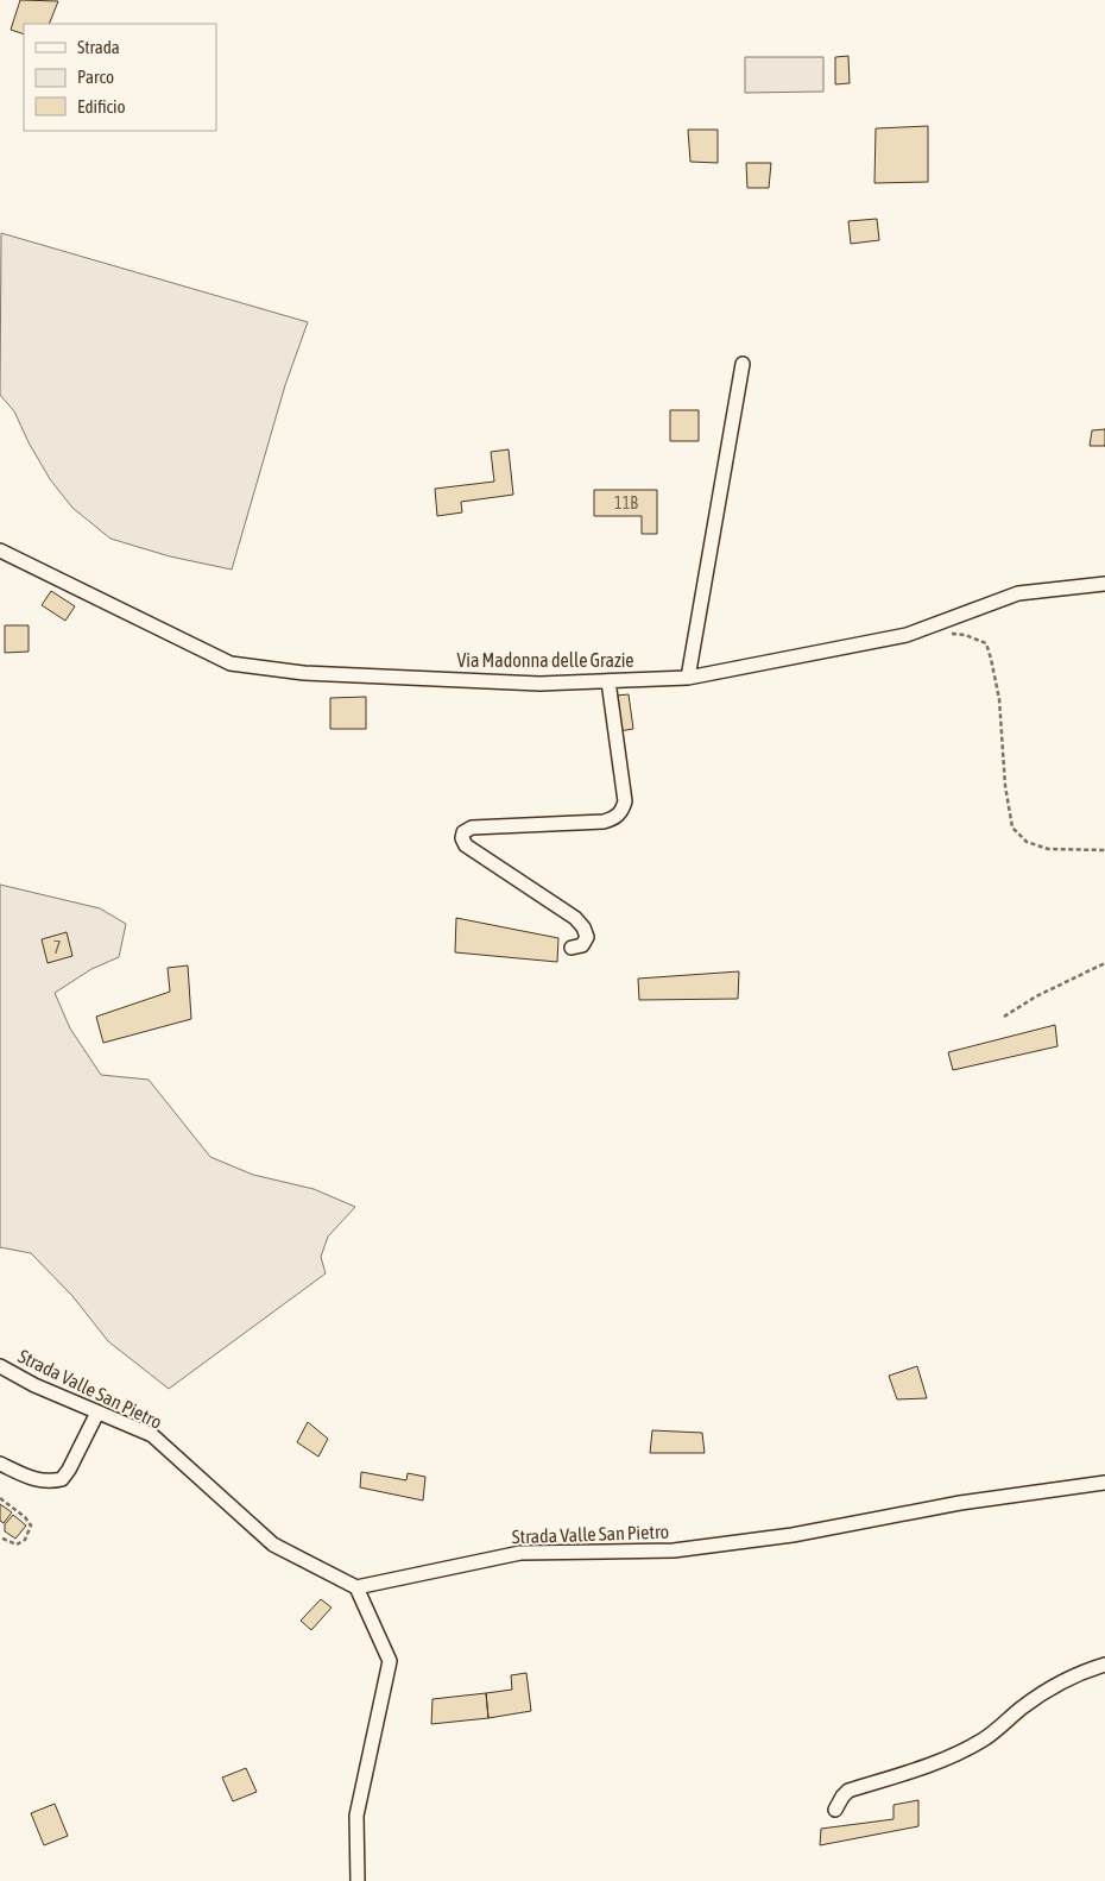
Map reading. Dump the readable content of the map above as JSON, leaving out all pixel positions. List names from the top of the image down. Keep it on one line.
{"streets":{"street":["Via Madonna delle Grazie","Strada Valle San Pietro"]},"house_numbers":["11B","7"],"legend":["Strada","Parco","Edificio"]}
